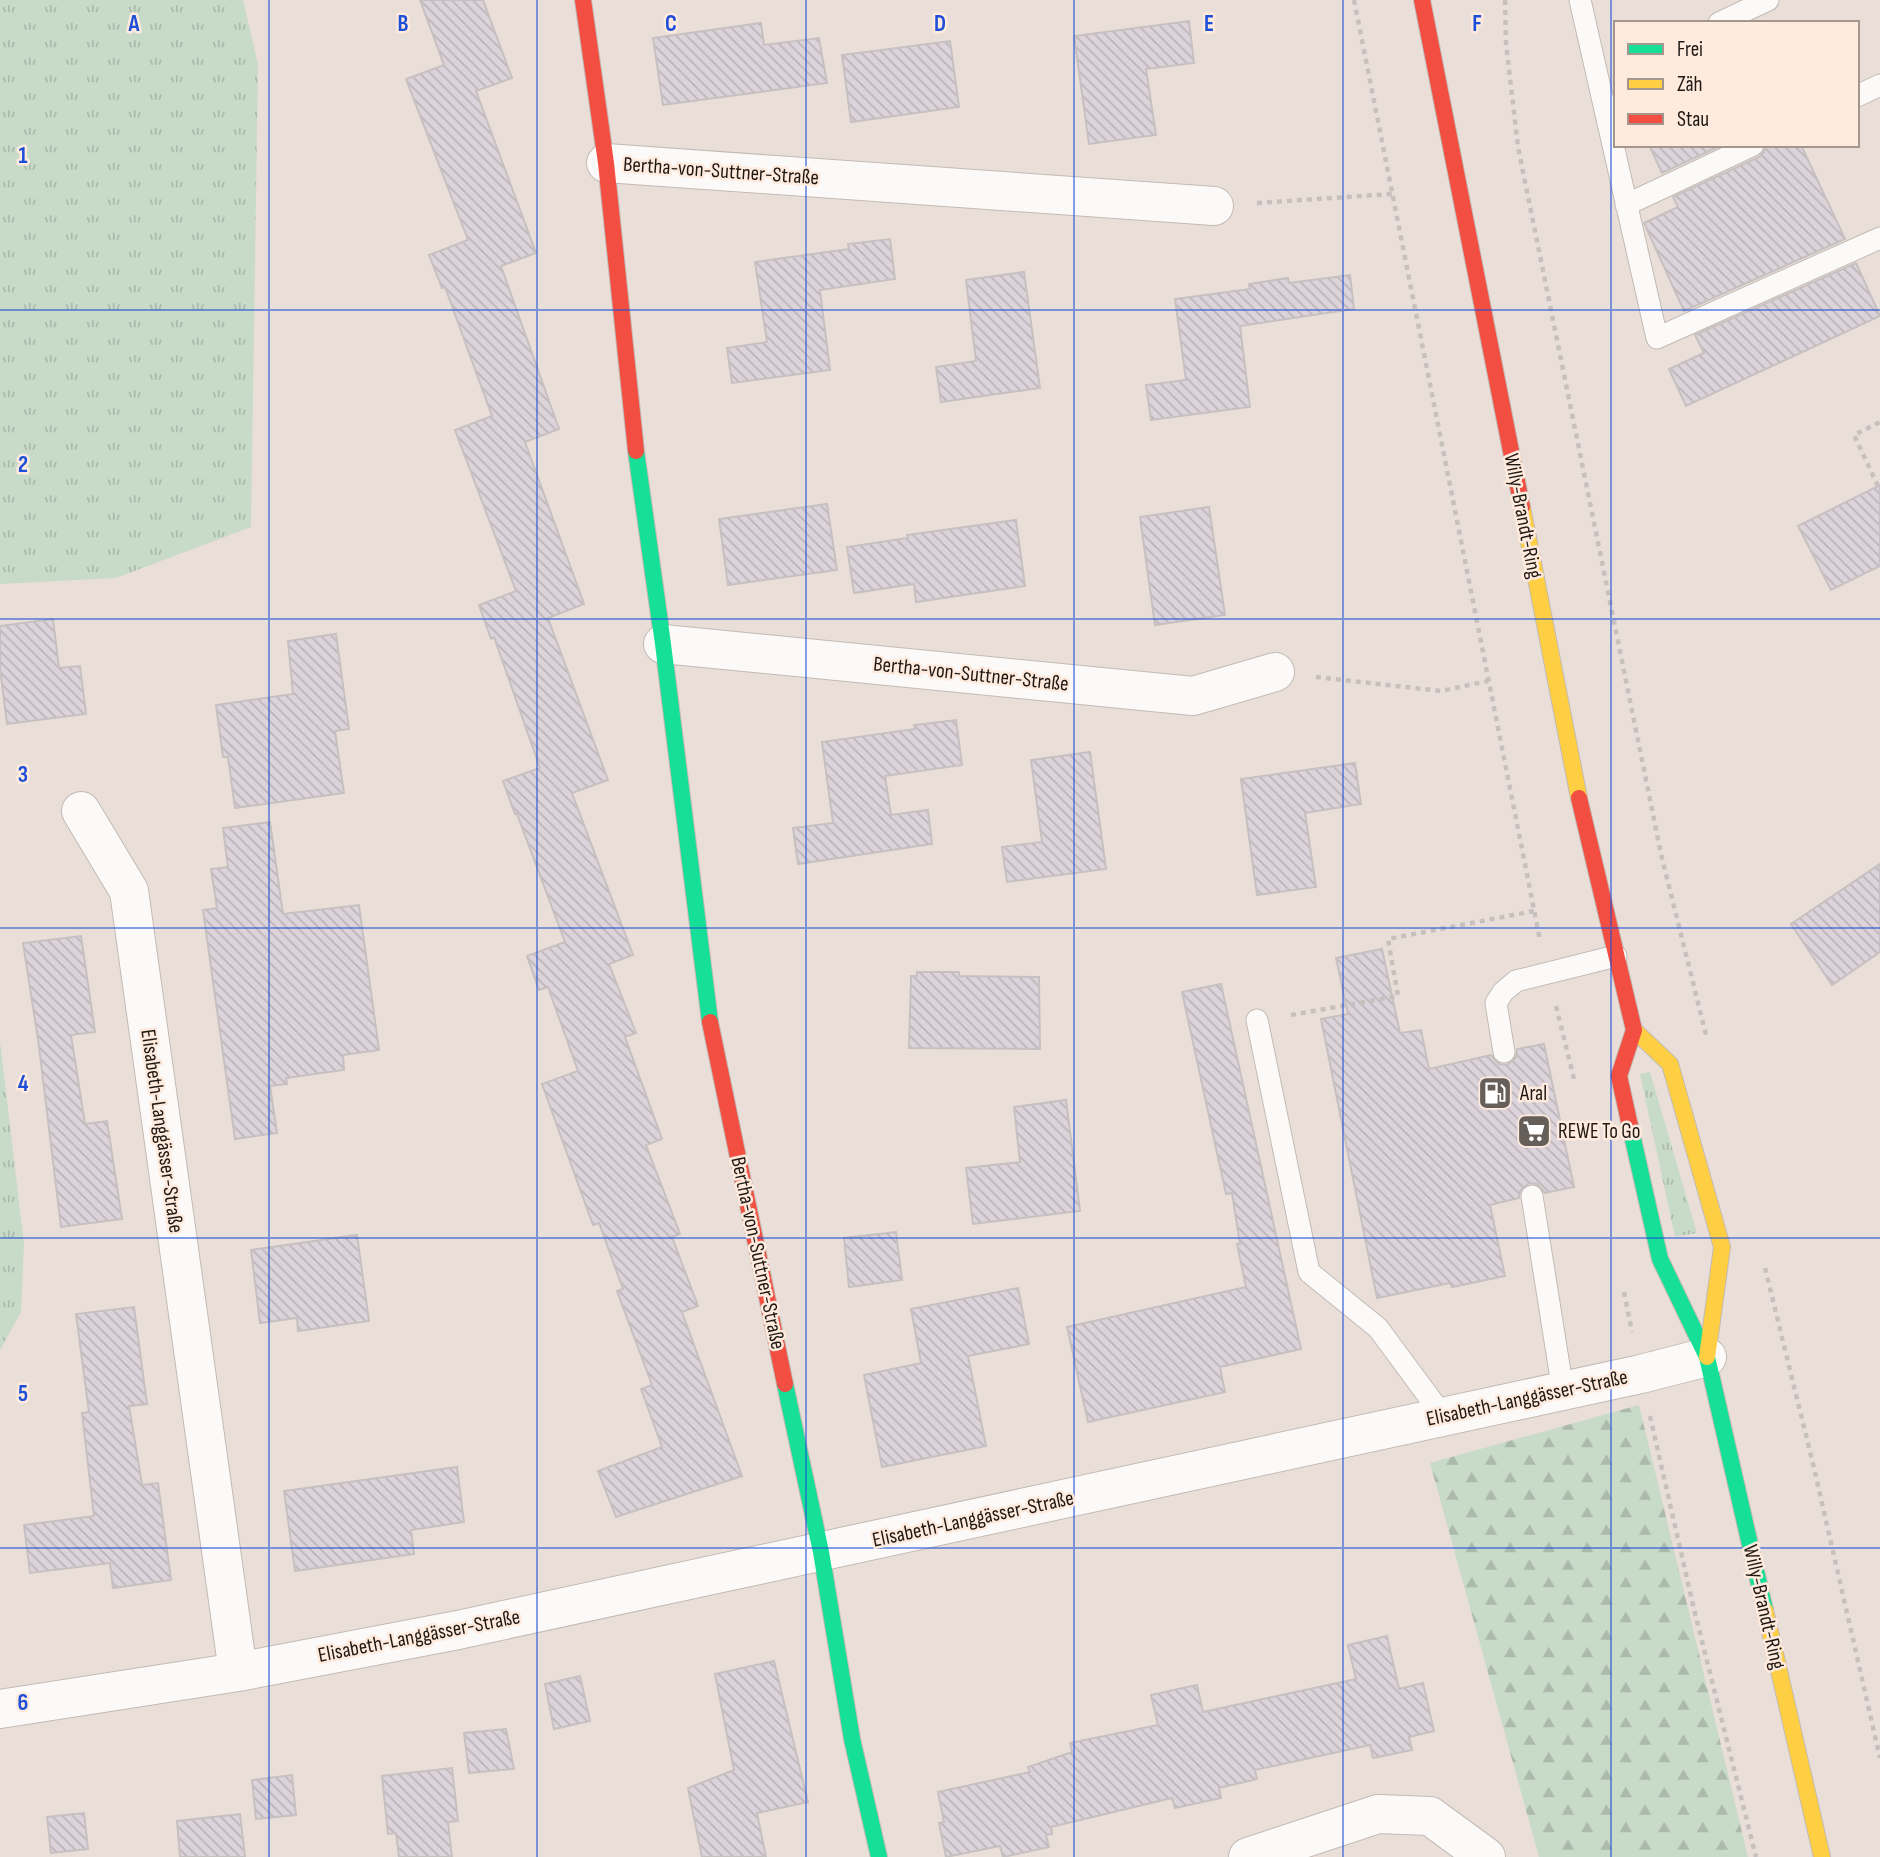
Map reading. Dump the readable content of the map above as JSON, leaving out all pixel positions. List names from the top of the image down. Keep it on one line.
{"streets":{"main road":["Bertha-von-Suttner-Straße","Willy-Brandt-Ring"],"street":["Elisabeth-Langgässer-Straße"]},"crossings":[["Bertha-von-Suttner-Straße","Elisabeth-Langgässer-Straße"],["Willy-Brandt-Ring","Elisabeth-Langgässer-Straße"]],"places":{"fuel station":["Aral"],"supermarket":["REWE To Go"]},"legend":["Frei","Zäh","Stau"],"grid":{"columns":["A","B","C","D","E","F"],"rows":["1","2","3","4","5","6"]}}
